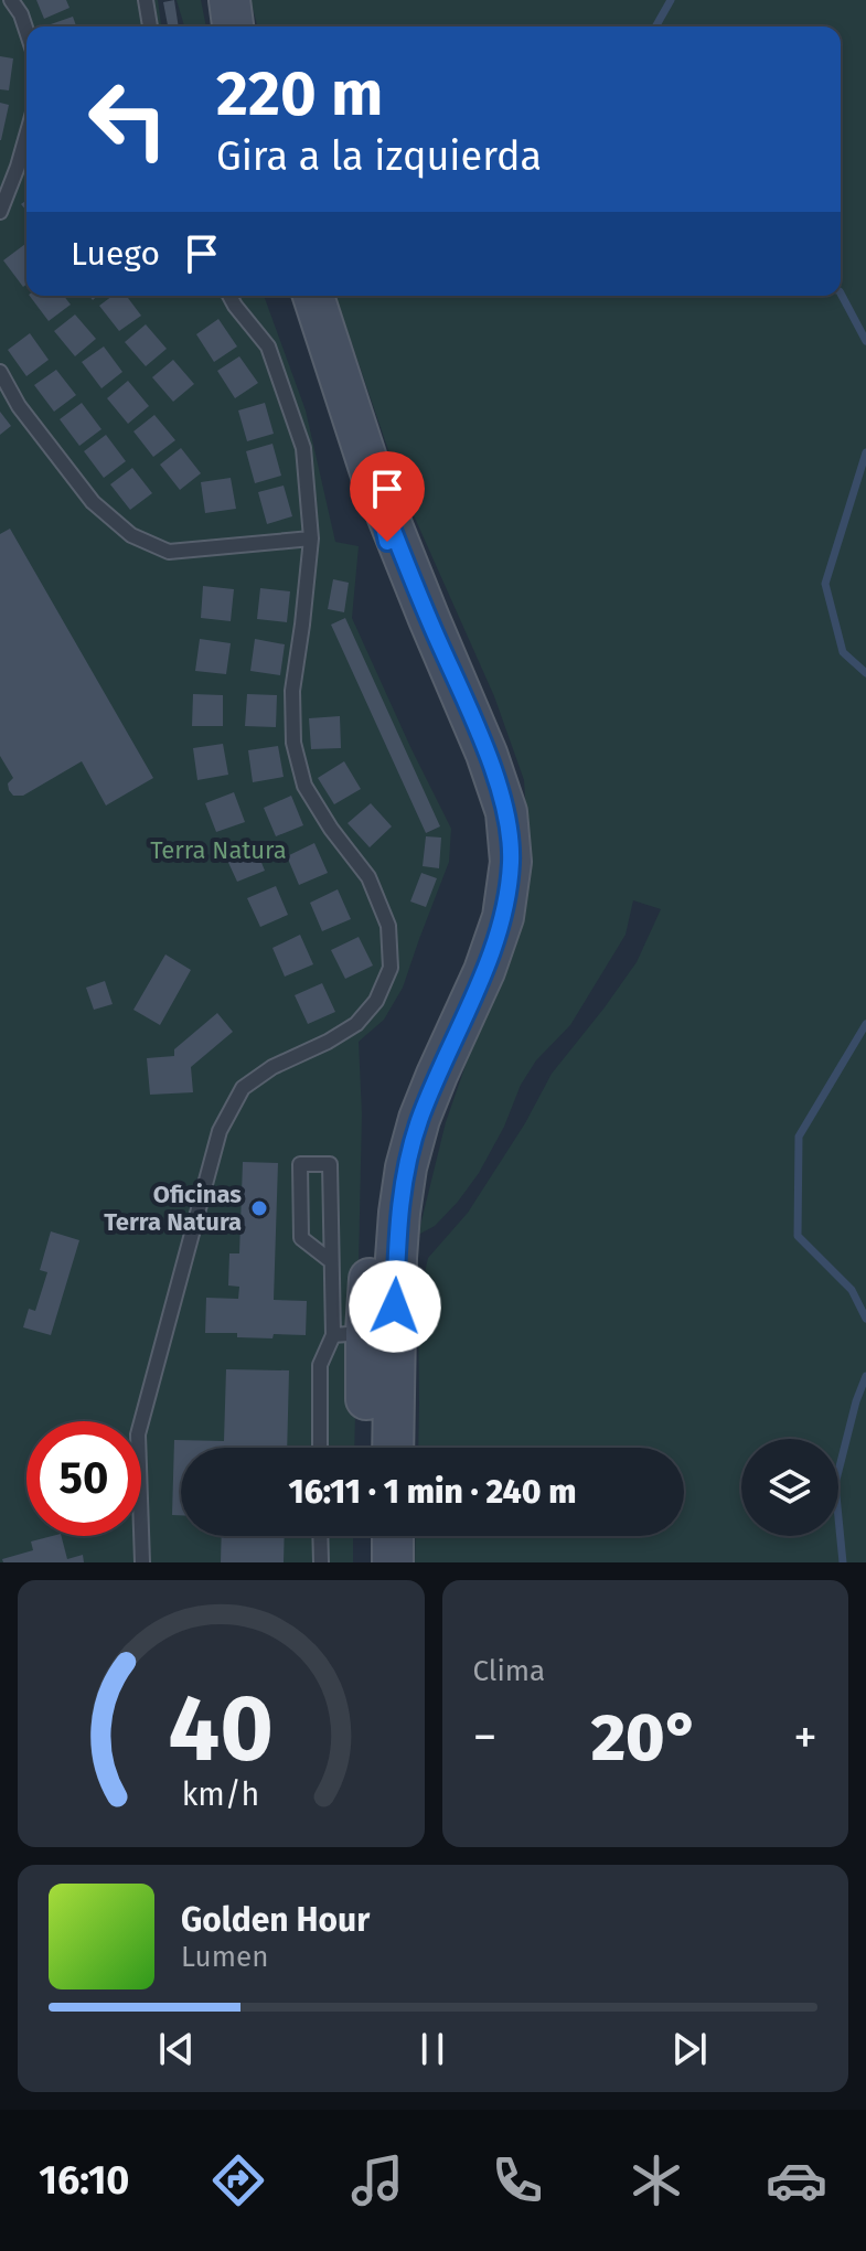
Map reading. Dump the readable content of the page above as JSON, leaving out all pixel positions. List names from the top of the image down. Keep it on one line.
{"parks":["Terra Natura"],"places":["Oficinas Terra Natura"],"page":{"turn":["220 m","Gira a la izquierda"],"then":"Luego","limit":"50","trip":"16:11 · 1 min · 240 m","tile":"Clima","heat":["−","20°","+"],"song":["Golden Hour","Lumen"],"tabs":"16:10","gauge":["40","km/h"]}}
